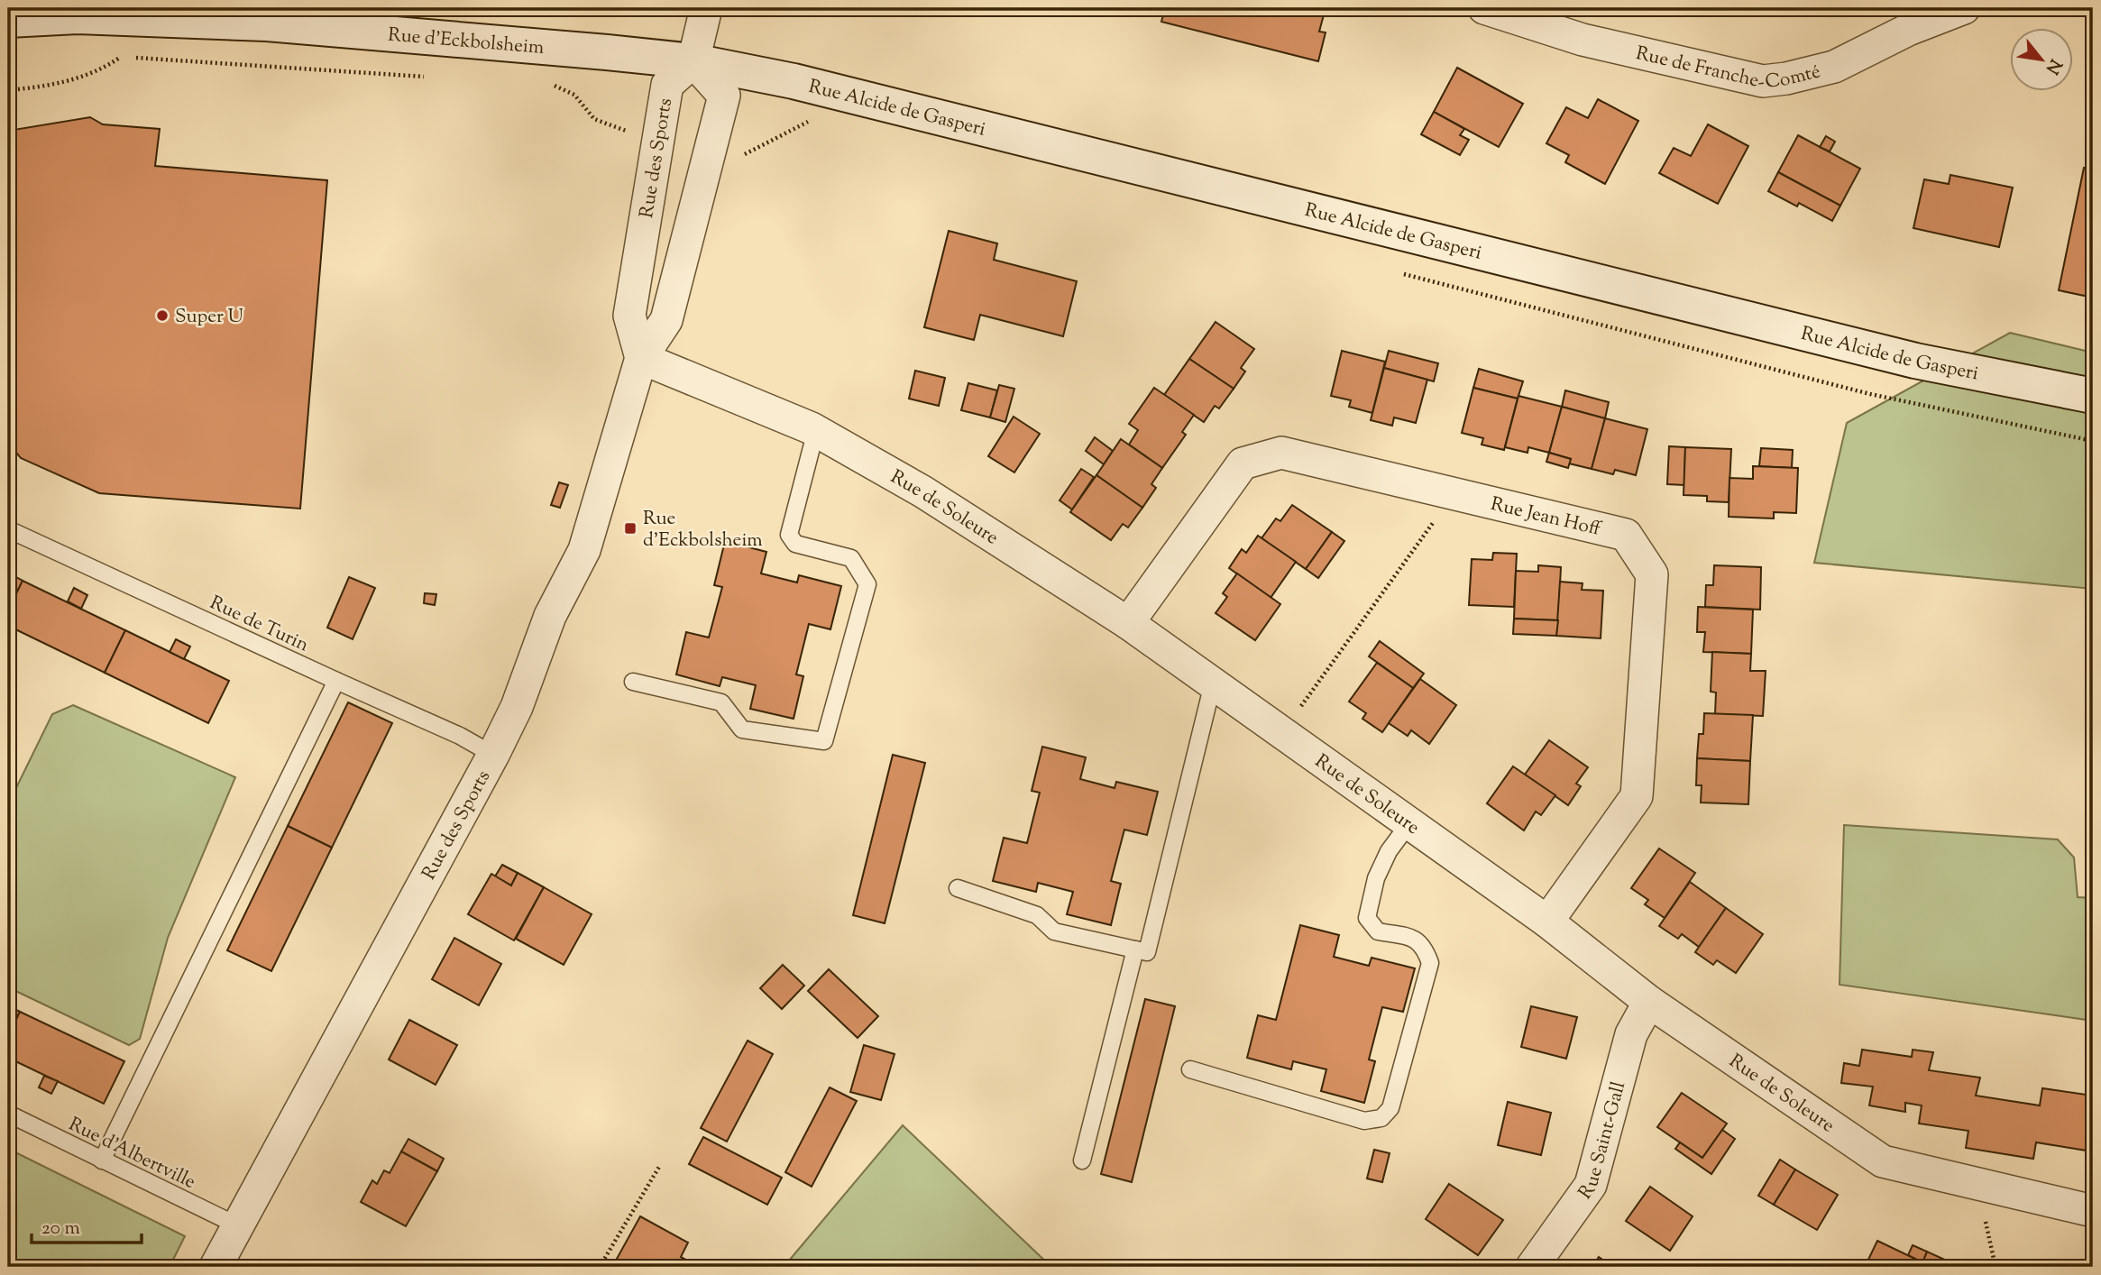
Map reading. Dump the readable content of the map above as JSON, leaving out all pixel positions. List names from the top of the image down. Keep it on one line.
{"streets":{"main road":["Rue d'Eckbolsheim","Rue Alcide de Gasperi"],"street":["Rue de Franche-Comté","Rue des Sports","Rue de Soleure","Rue Jean Hoff","Rue Saint-Gall"],"lane":["Rue de Turin","Rue d'Albertville"]},"crossings":[["Rue d'Eckbolsheim","Rue Alcide de Gasperi"],["Rue d'Eckbolsheim","Rue des Sports"],["Rue Alcide de Gasperi","Rue des Sports"],["Rue des Sports","Rue de Soleure"],["Rue des Sports","Rue de Turin"],["Rue des Sports","Rue d'Albertville"],["Rue de Soleure","Rue Jean Hoff"],["Rue de Soleure","Rue Saint-Gall"]],"places":{"other":["Super U"],"transit":["Rue d'Eckbolsheim"]},"scale_bar":"20 m","north":"bottom right"}
